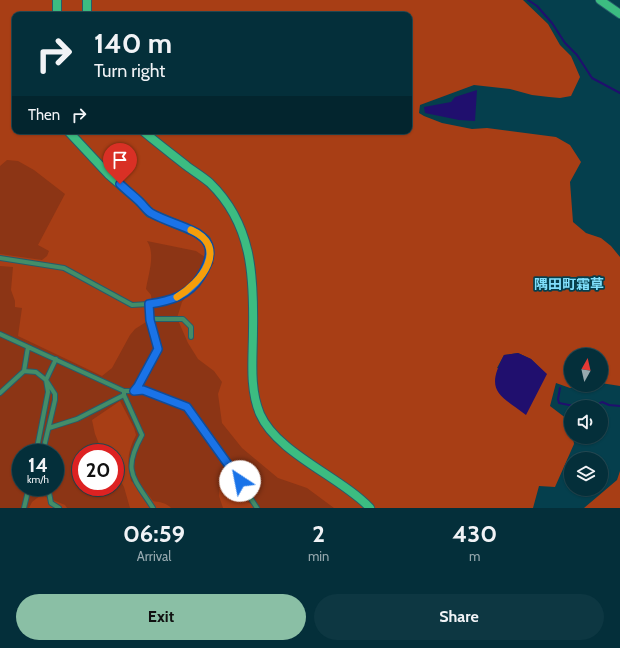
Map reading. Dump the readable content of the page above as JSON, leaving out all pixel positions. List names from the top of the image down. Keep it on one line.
{"districts":["隅田町霜草"],"north":"top","page":{"turn":["140 m","Turn right"],"then":"Then","speed":"14 km/h","limit":"20","eta":["06:59","Arrival","2","min","430","m"],"buttons":["Exit","Share"]}}
